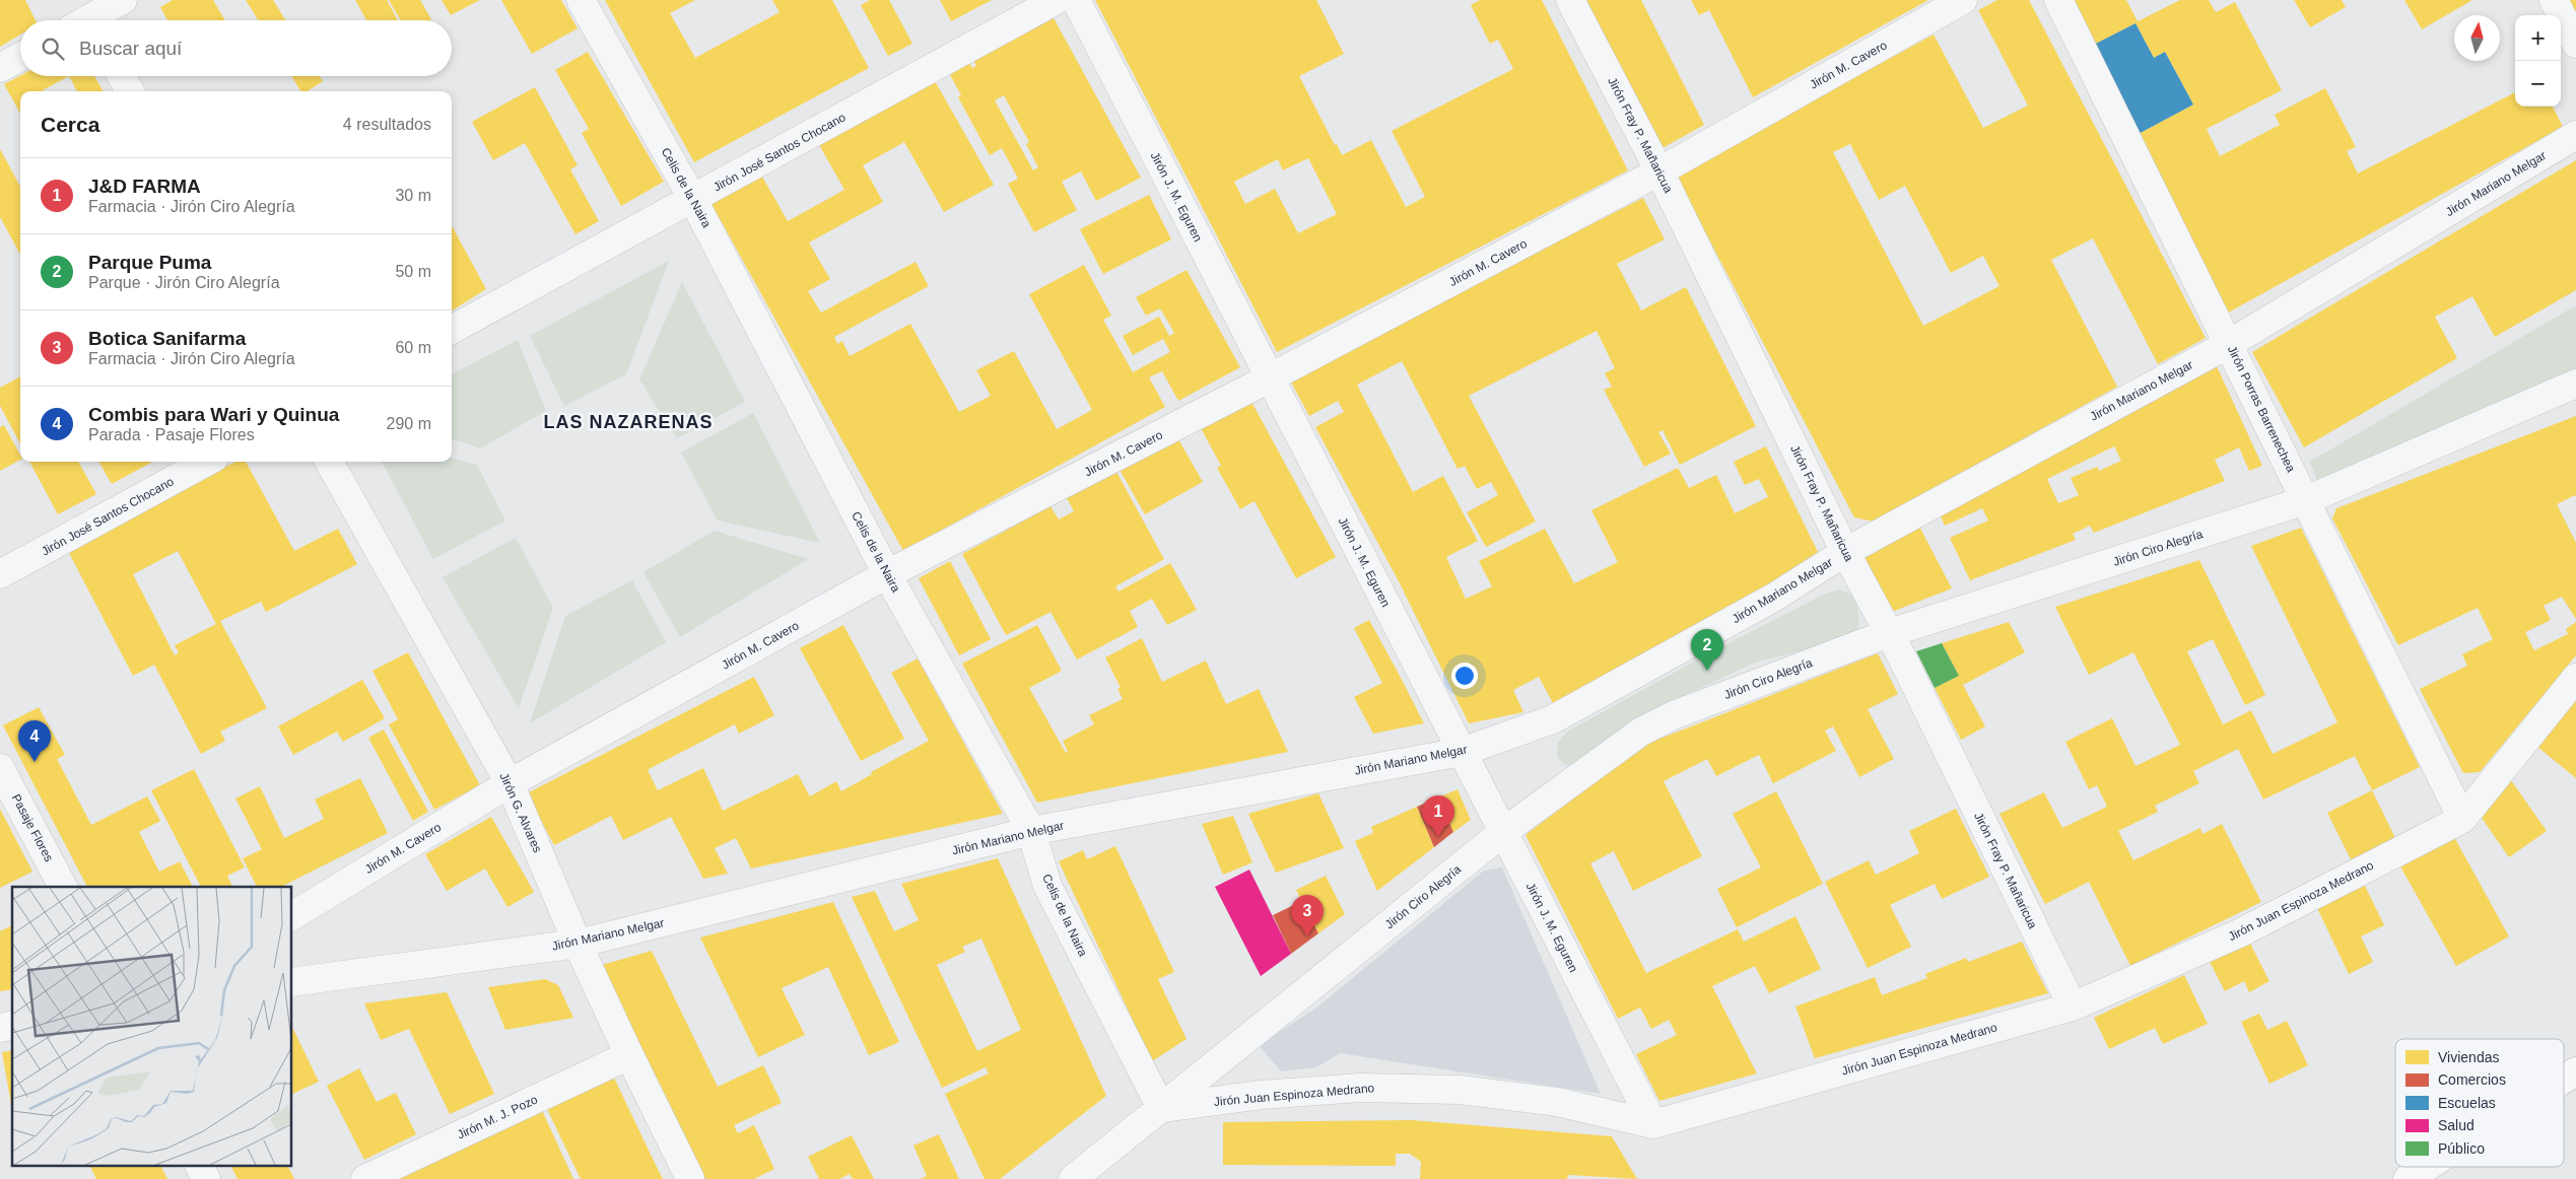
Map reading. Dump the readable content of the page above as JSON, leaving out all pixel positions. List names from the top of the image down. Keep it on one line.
{"streets":{"street":["Jirón M. Cavero","Jirón Fray P. Mañaricua","Jirón José Santos Chocano","Jirón Mariano Melgar","Celis de la Naira","Jirón J. M. Eguren","Jirón Porras Barrenechea","Jirón Ciro Alegría","Jirón G. Alvares","Pasaje Flores","Jirón Juan Espinoza Medrano","Jirón M. J. Pozo"]},"crossings":[["Jirón M. Cavero","Jirón Fray P. Mañaricua"],["Jirón M. Cavero","Celis de la Naira"],["Jirón M. Cavero","Jirón J. M. Eguren"],["Jirón M. Cavero","Jirón G. Alvares"],["Jirón Fray P. Mañaricua","Jirón Mariano Melgar"],["Jirón Fray P. Mañaricua","Jirón Ciro Alegría"],["Jirón Fray P. Mañaricua","Jirón Juan Espinoza Medrano"],["Jirón José Santos Chocano","Celis de la Naira"],["Jirón Mariano Melgar","Celis de la Naira"],["Jirón Mariano Melgar","Jirón J. M. Eguren"],["Jirón Mariano Melgar","Jirón Porras Barrenechea"],["Jirón Mariano Melgar","Jirón G. Alvares"],["Celis de la Naira","Jirón Ciro Alegría"],["Celis de la Naira","Jirón Juan Espinoza Medrano"],["Jirón J. M. Eguren","Jirón Ciro Alegría"],["Jirón J. M. Eguren","Jirón Juan Espinoza Medrano"],["Jirón Porras Barrenechea","Jirón Ciro Alegría"],["Jirón Porras Barrenechea","Jirón Juan Espinoza Medrano"],["Jirón Ciro Alegría","Jirón Juan Espinoza Medrano"],["Jirón G. Alvares","Jirón M. J. Pozo"]],"districts":["LAS NAZARENAS"],"legend":["Viviendas","Comercios","Escuelas","Salud","Público"],"north":"top","page":{"map_buttons":["+","−"],"search":"Buscar aquí","heading":["Cerca","4 resultados"],"list":[{"mark":"1","name":"J&D FARMA","note":"Farmacia · Jirón Ciro Alegría","value":"30 m"},{"mark":"2","name":"Parque Puma","note":"Parque · Jirón Ciro Alegría","value":"50 m"},{"mark":"3","name":"Botica Sanifarma","note":"Farmacia · Jirón Ciro Alegría","value":"60 m"},{"mark":"4","name":"Combis para Wari y Quinua","note":"Parada · Pasaje Flores","value":"290 m"}],"pins":["2","4","1","3"]}}
